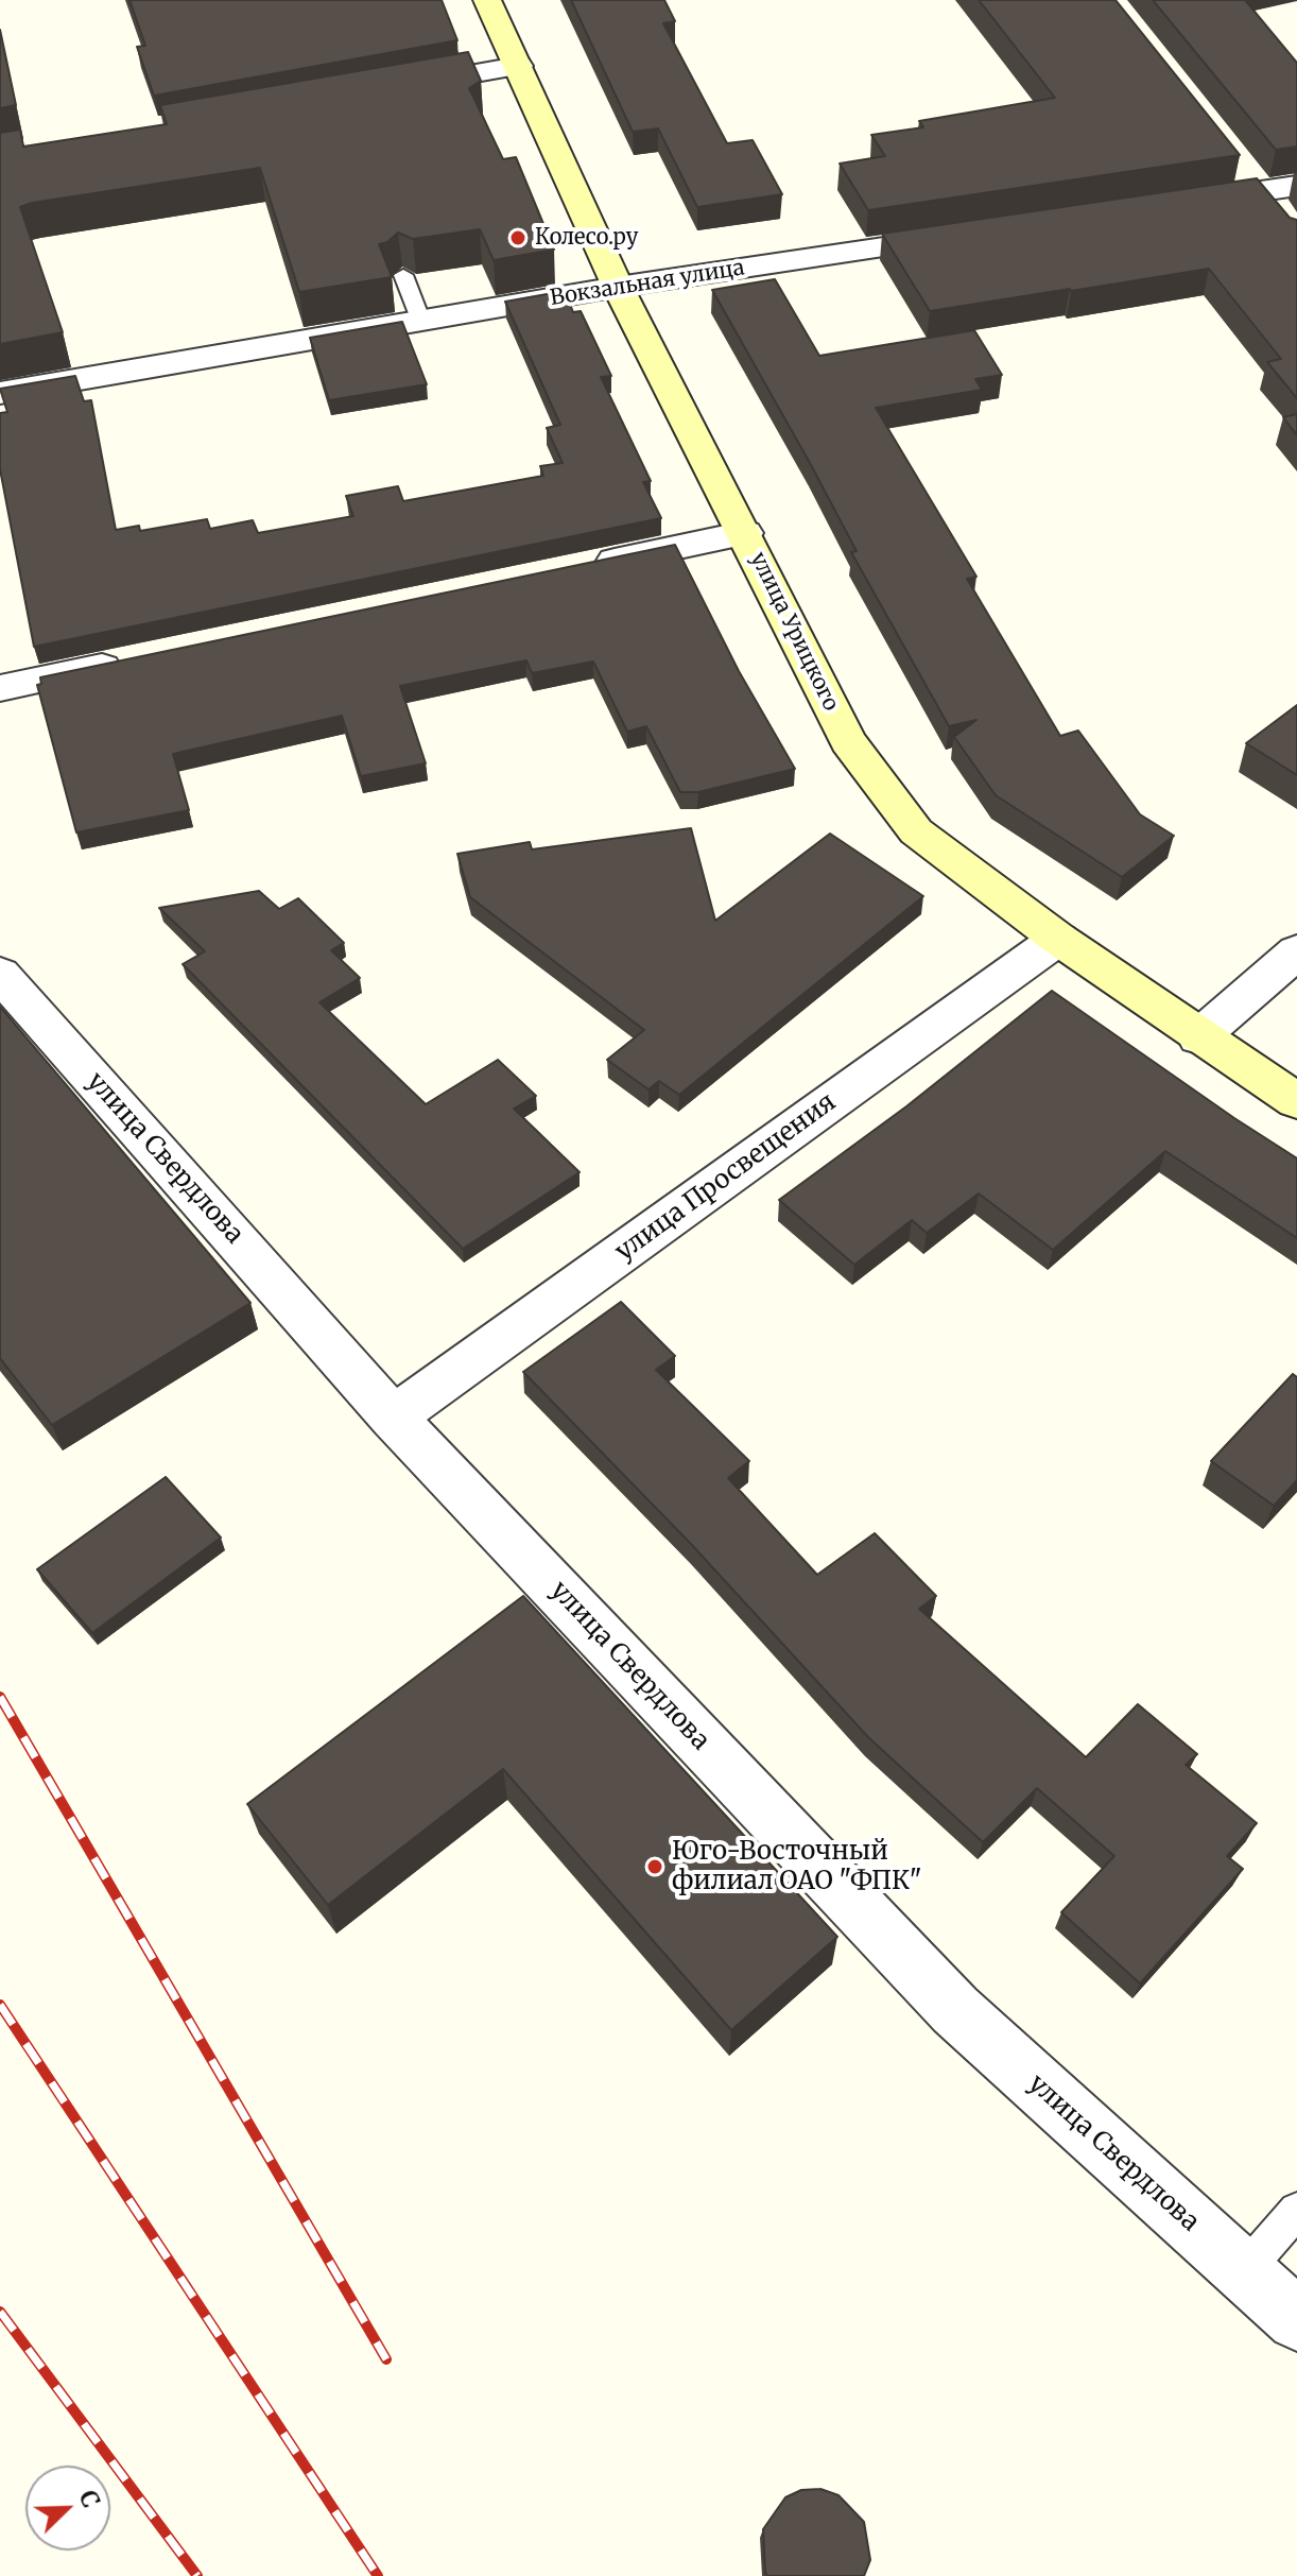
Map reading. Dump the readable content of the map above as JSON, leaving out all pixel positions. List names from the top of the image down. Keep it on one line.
{"streets":{"main road":["улица Урицкого"],"street":["Вокзальная улица","улица Свердлова","улица Просвещения"]},"crossings":[["Вокзальная улица","улица Урицкого"],["улица Урицкого","улица Просвещения"],["улица Свердлова","улица Просвещения"]],"places":["Колесо.ру","Юго-Восточный филиал ОАО \"ФПК\""],"north":"top right"}
